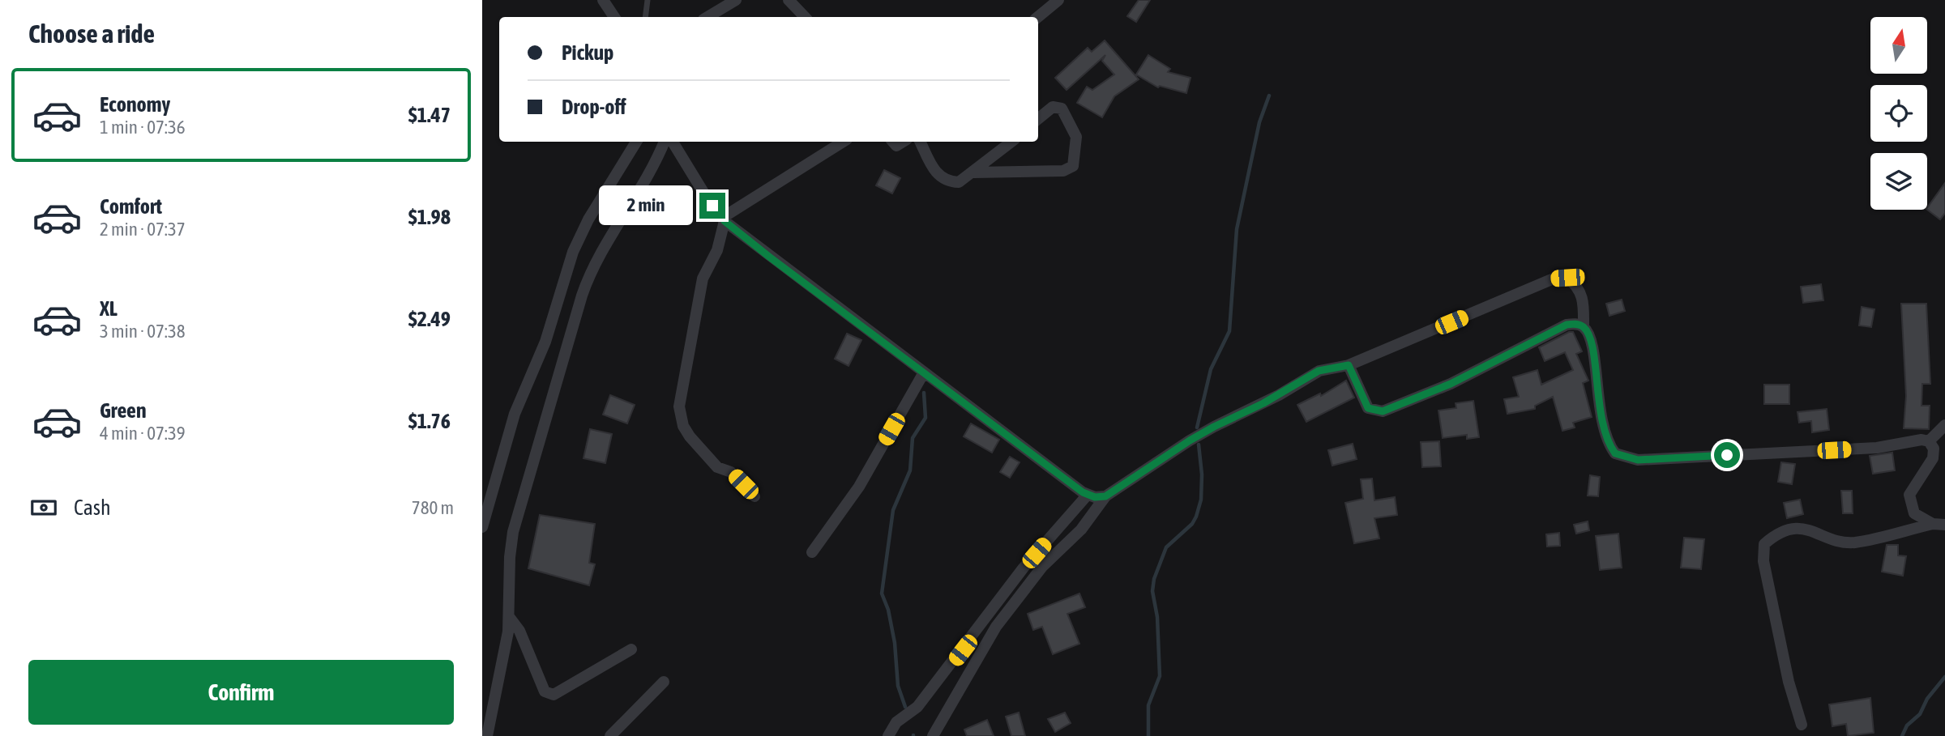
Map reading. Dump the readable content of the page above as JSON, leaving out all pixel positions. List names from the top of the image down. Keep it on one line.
{"north":"top","page":{"heading":"Choose a ride","banner":["Pickup","Drop-off"],"list":[{"name":"Economy","note":"1 min · 07:36","value":"$1.47"},{"name":"Comfort","note":"2 min · 07:37","value":"$1.98"},{"name":"XL","note":"3 min · 07:38","value":"$2.49"},{"name":"Green","note":"4 min · 07:39","value":"$1.76"}],"bubble":"2 min","pay":["Cash","780 m"],"buttons":"Confirm"}}
